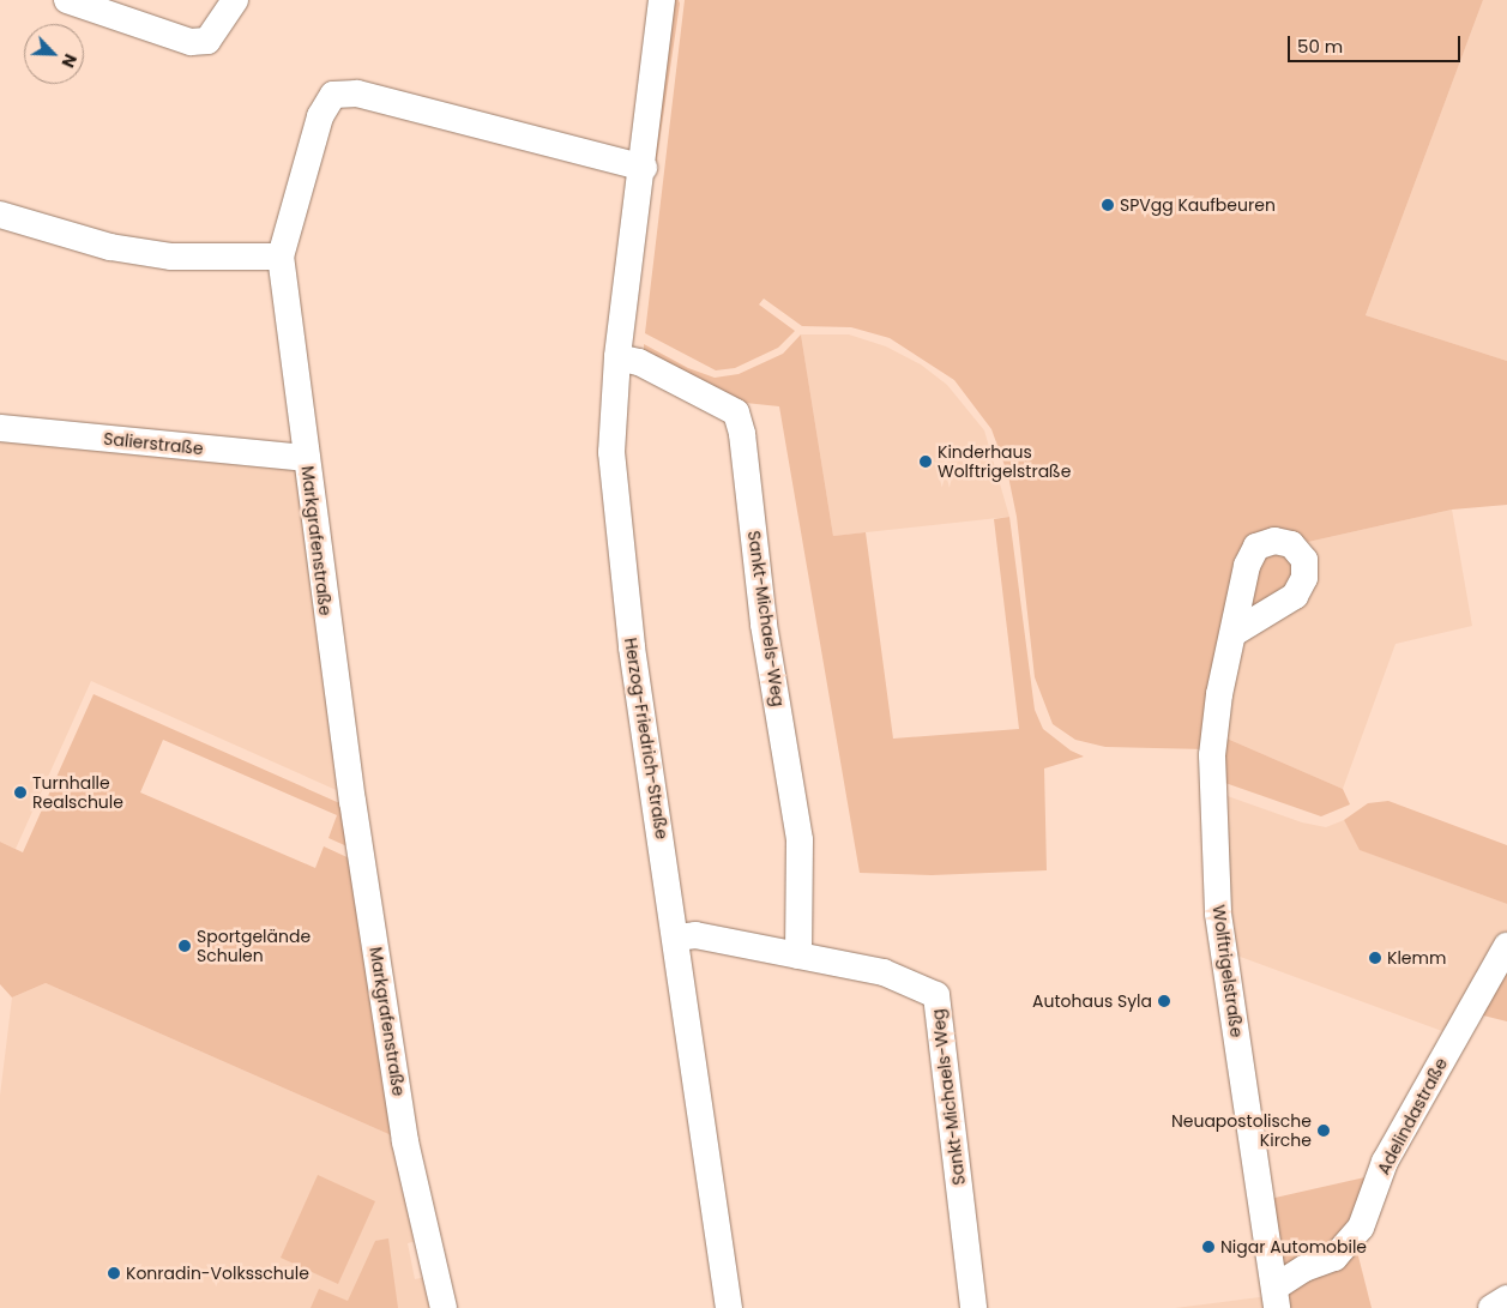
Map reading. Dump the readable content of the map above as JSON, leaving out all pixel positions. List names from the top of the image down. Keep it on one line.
{"streets":{"street":["Salierstraße","Markgrafenstraße","Sankt-Michaels-Weg","Herzog-Friedrich-Straße","Wolftrigelstraße","Adelindastraße"]},"crossings":[["Salierstraße","Markgrafenstraße"],["Markgrafenstraße","Herzog-Friedrich-Straße"],["Sankt-Michaels-Weg","Herzog-Friedrich-Straße"],["Wolftrigelstraße","Adelindastraße"]],"places":["SPVgg Kaufbeuren","Kinderhaus Wolftrigelstraße","Turnhalle Realschule","Sportgelände Schulen","Klemm","Autohaus Syla","Neuapostolische Kirche","Nigar Automobile","Konradin-Volksschule"],"scale_bar":"50 m","north":"bottom right"}
